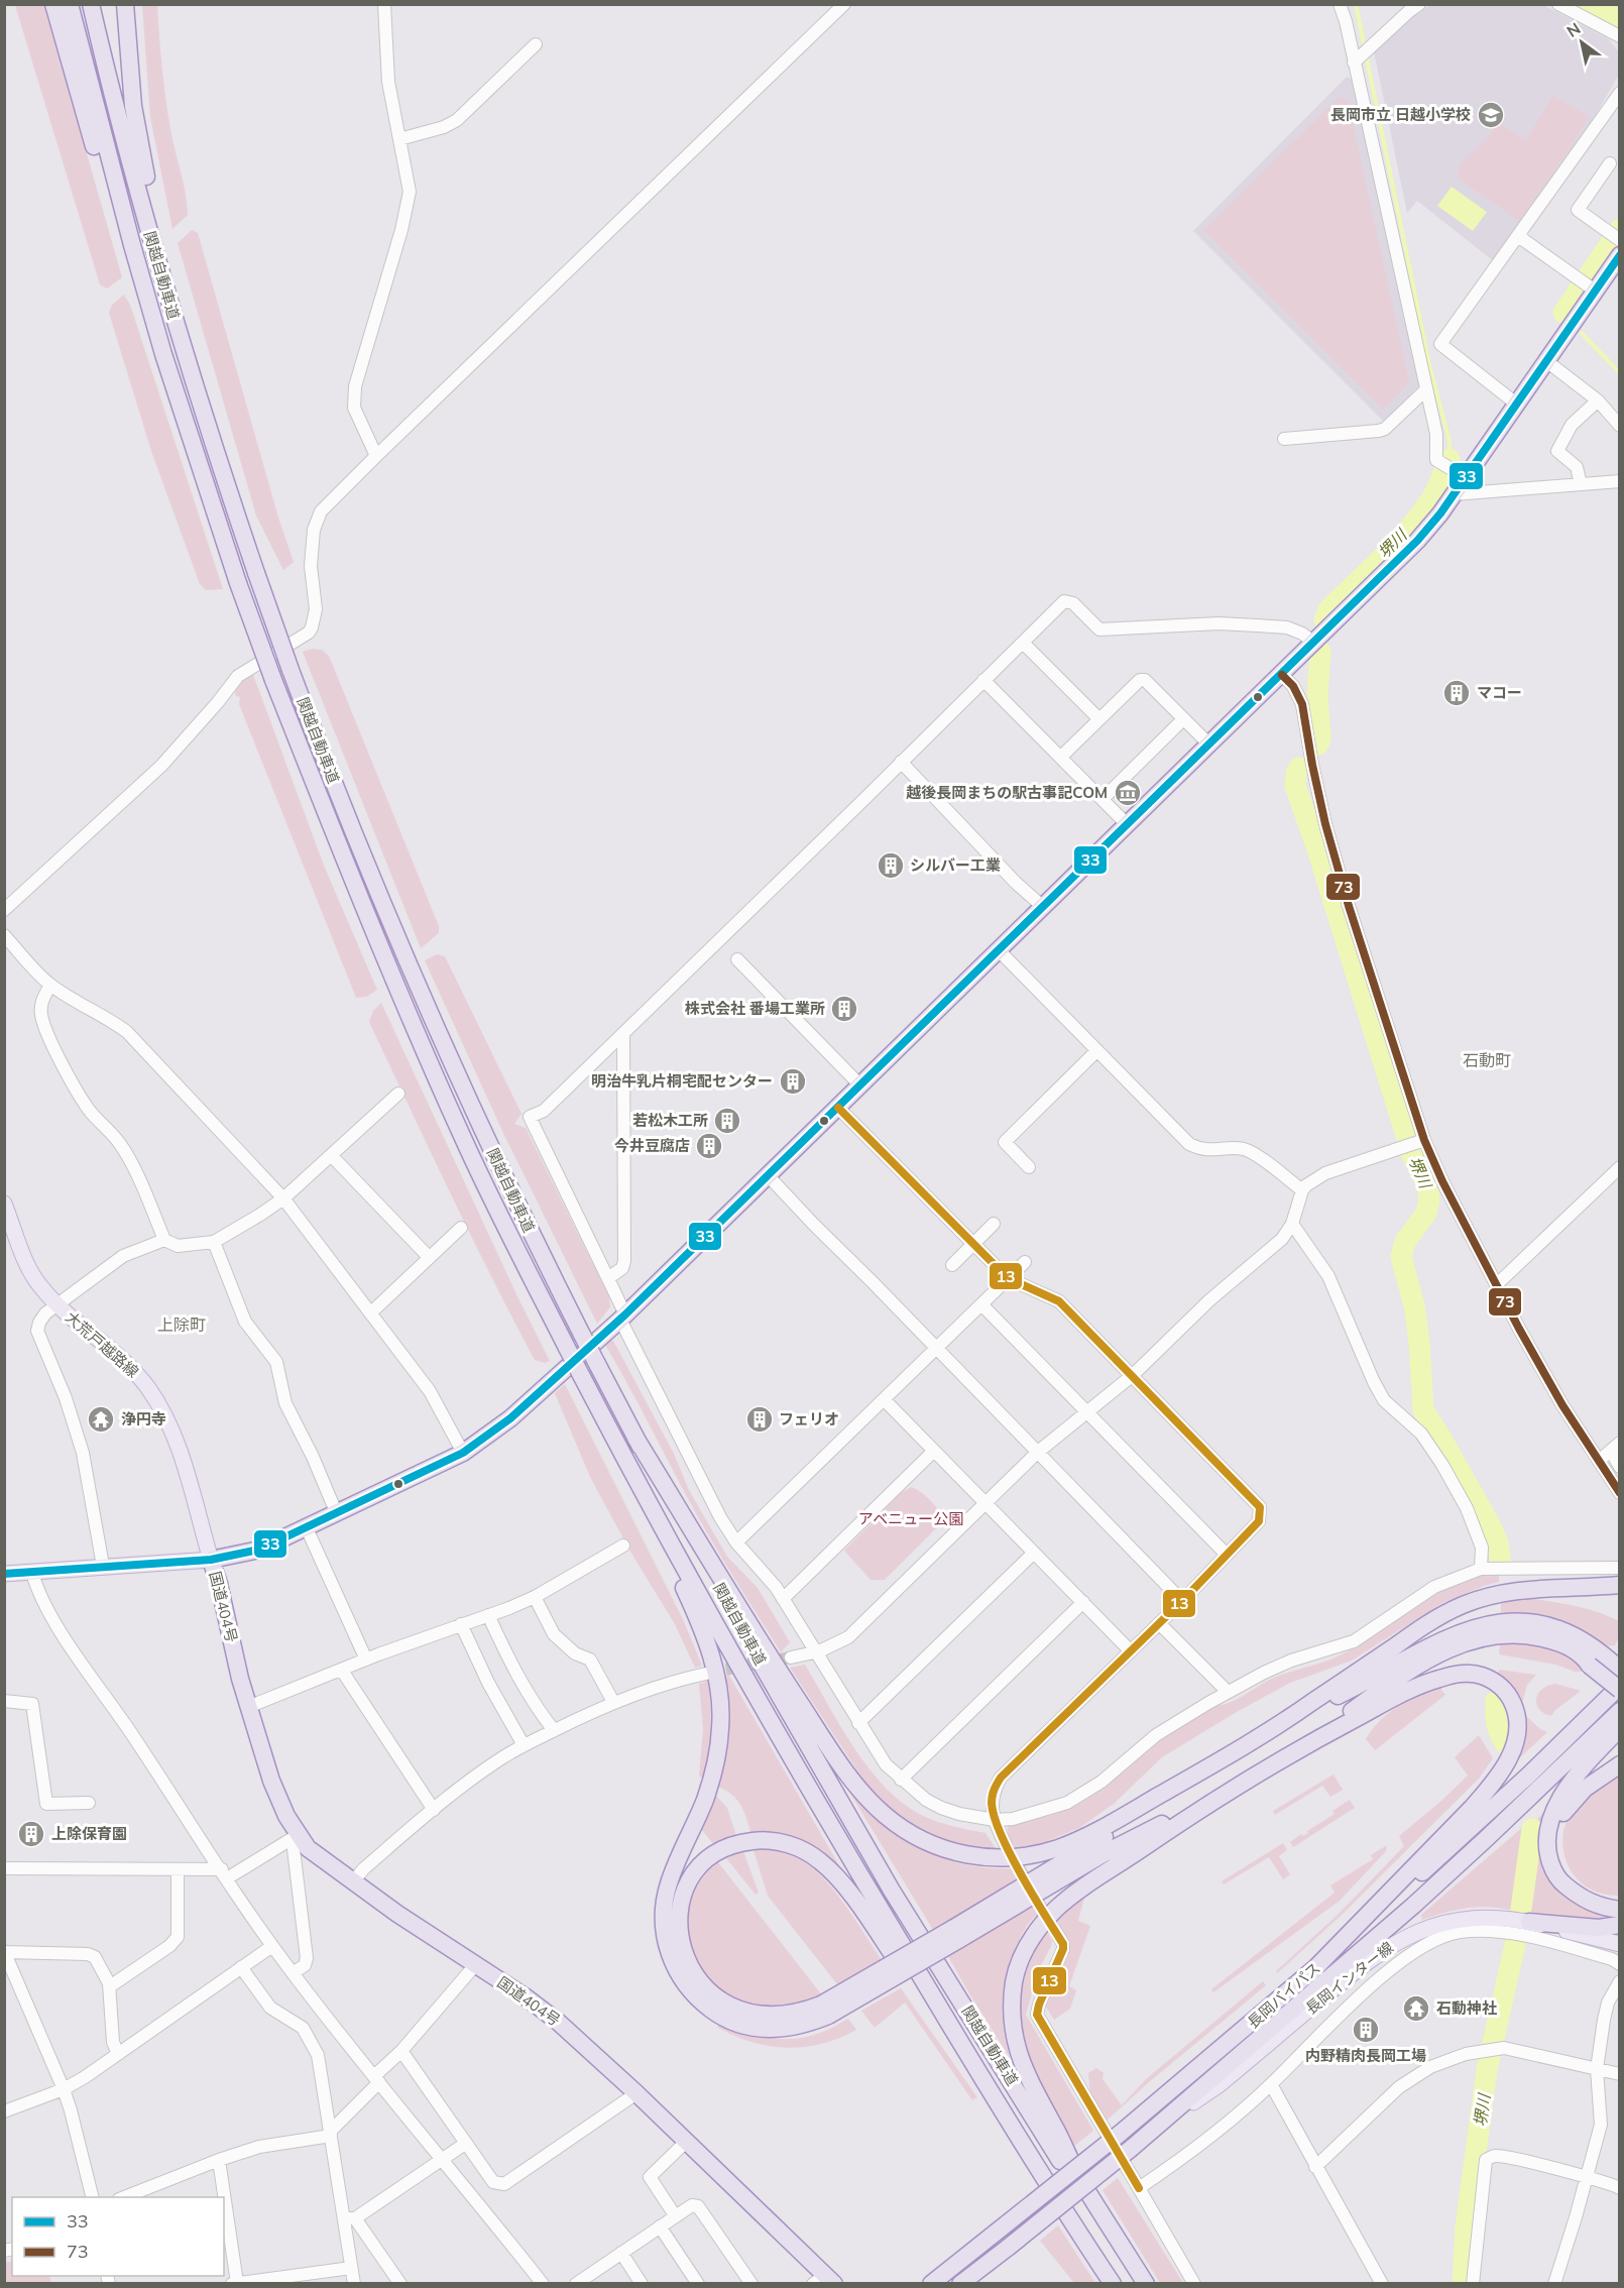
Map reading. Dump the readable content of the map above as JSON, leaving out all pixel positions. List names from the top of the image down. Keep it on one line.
{"streets":{"highway":["関越自動車道","国道404号","長岡バイパス"],"main road":["大荒戸越路線","長岡インター線"]},"crossings":[["大荒戸越路線","国道404号"],["長岡インター線","長岡バイパス"]],"districts":["石動町","上除町"],"water":["堺川"],"parks":["アベニュー公園"],"places":{"school or university":["長岡市立 日越小学校"],"building":["マコー","シルバー工業","株式会社 番場工業所","明治牛乳片桐宅配センター","若松木工所","今井豆腐店","フェリオ","上除保育園","内野精肉長岡工場"],"museum":["越後長岡まちの駅古事記COM"],"temple":["浄円寺","石動神社"]},"lines":["transit line 33","transit line 73","transit line 13"],"legend":["33","73"],"north":"top left"}
